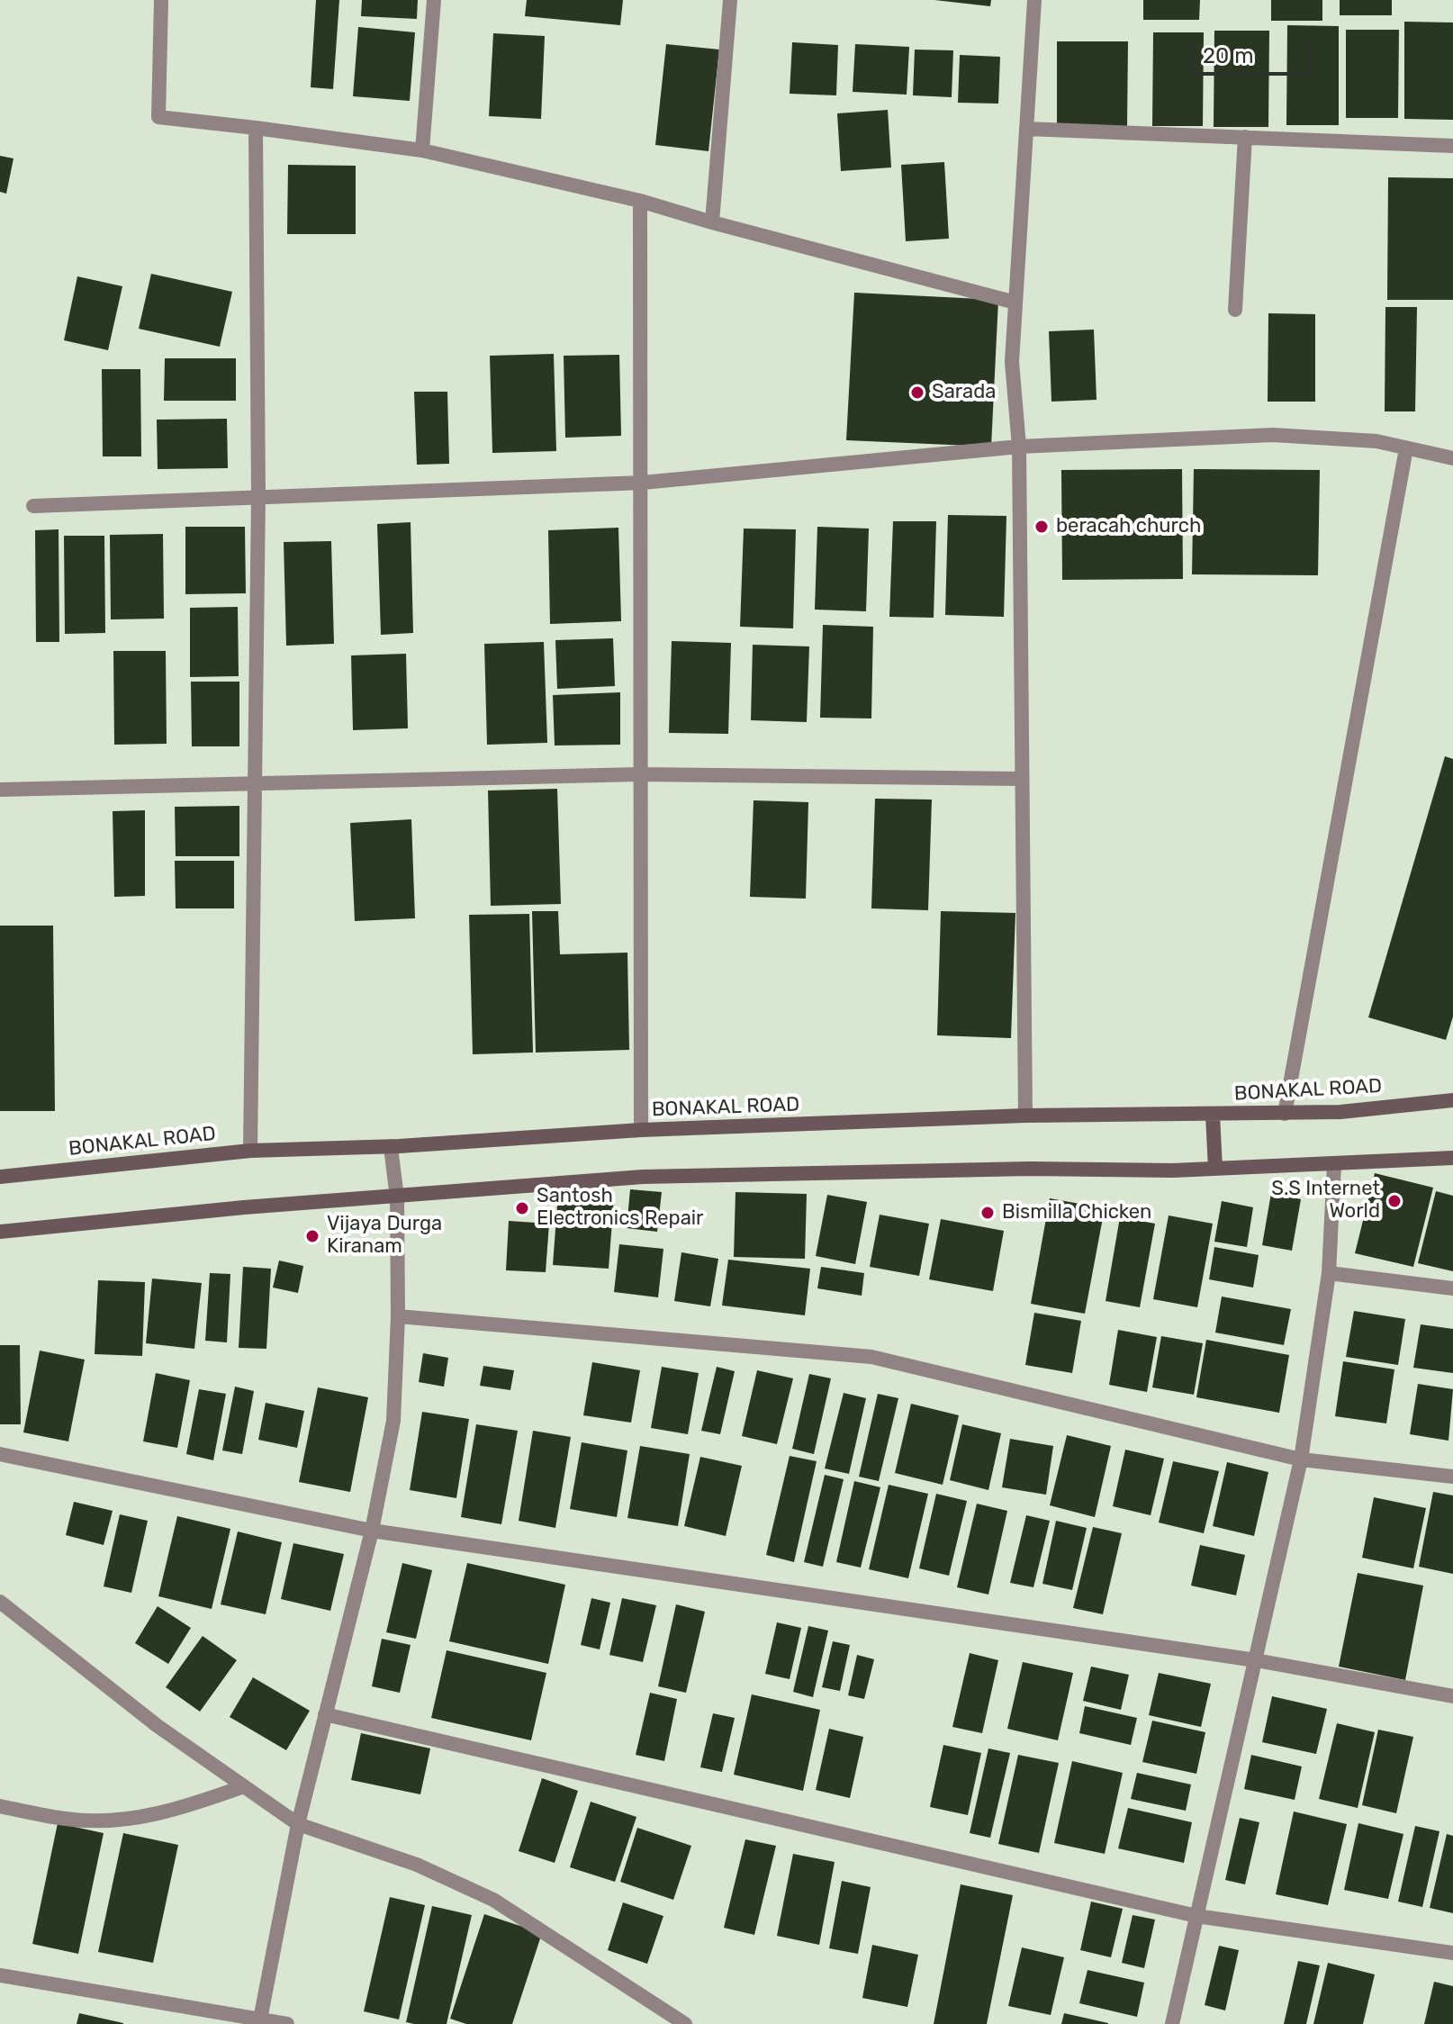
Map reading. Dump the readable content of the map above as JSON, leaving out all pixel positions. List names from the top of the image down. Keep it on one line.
{"streets":{"main road":["BONAKAL ROAD"]},"places":["Sarada","beracah church","S.S Internet World","Santosh Electronics Repair","Bismilla Chicken","Vijaya Durga Kiranam"],"scale_bar":"20 m"}
